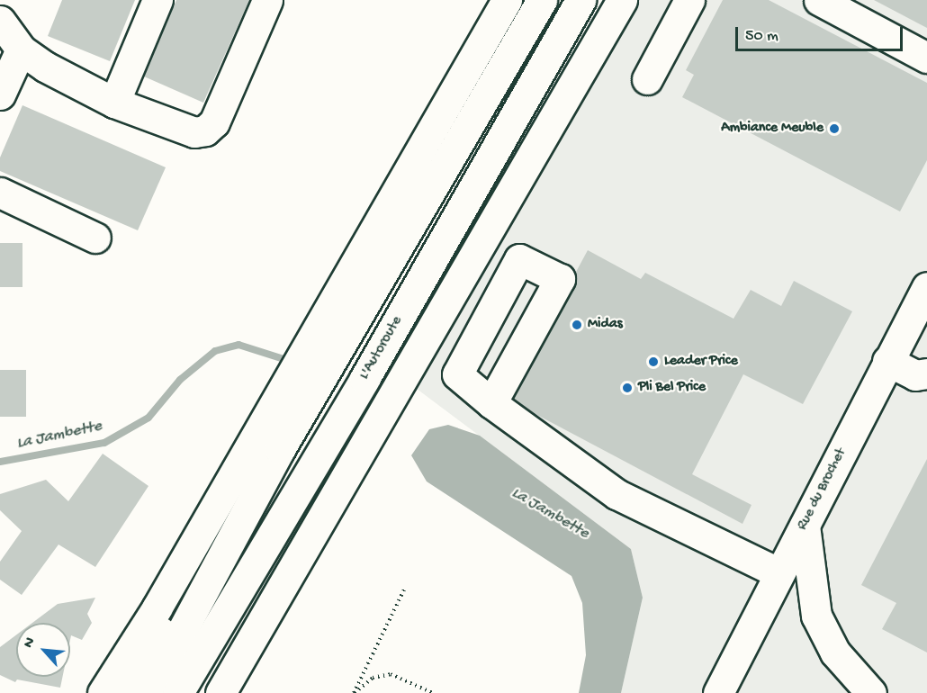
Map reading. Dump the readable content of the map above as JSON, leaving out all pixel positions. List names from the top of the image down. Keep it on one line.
{"streets":{"main road":["L'Autoroute","Rue du Brochet"]},"water":["La Jambette"],"places":["Ambiance Meuble","Midas","Leader Price","Pli Bel Price"],"scale_bar":"50 m","north":"top left"}
